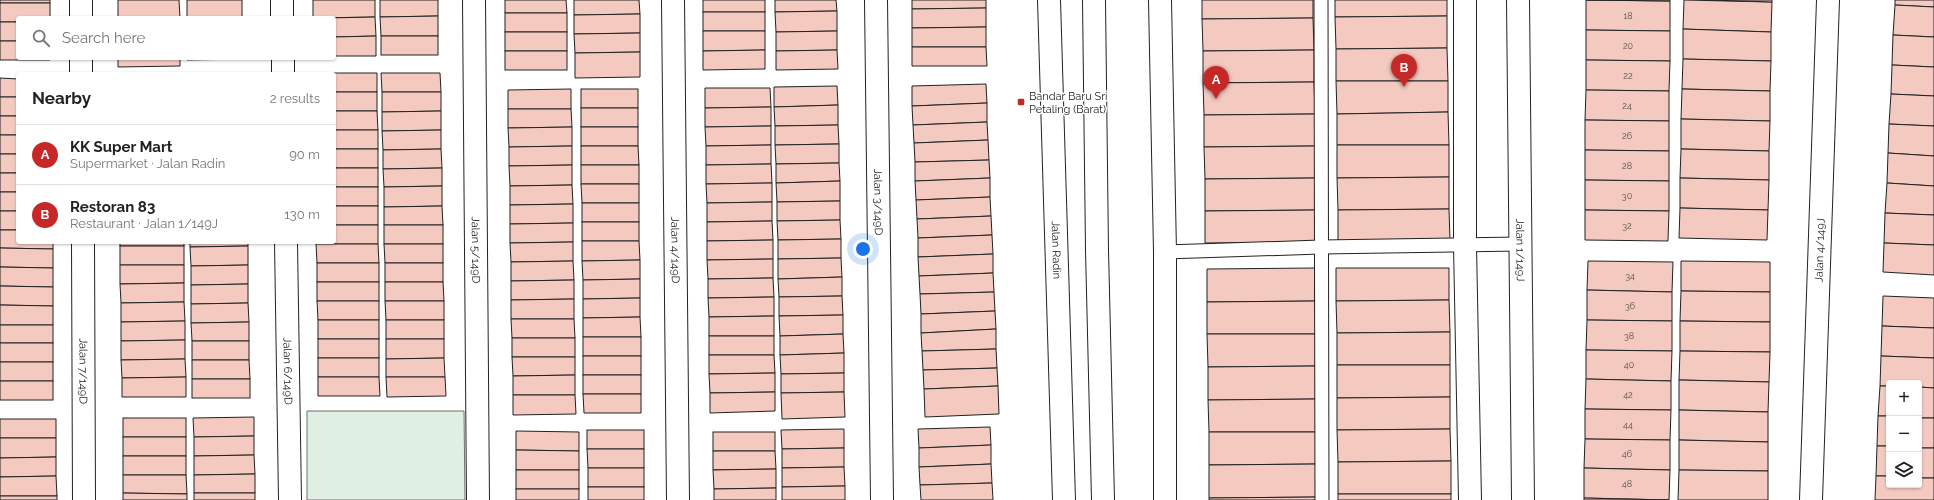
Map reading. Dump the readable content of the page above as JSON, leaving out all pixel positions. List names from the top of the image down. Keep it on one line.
{"streets":{"street":["Jalan 3/149D","Jalan 5/149D","Jalan 4/149D","Jalan Radin","Jalan 1/149J","Jalan 4/149J","Jalan 7/149D","Jalan 6/149D"]},"places":{"transit":["Bandar Baru Sri Petaling (Barat)"]},"house_numbers":["18","20","22","24","26","28","30","32","34","36","38","40","42","44","46","48"],"page":{"search":"Search here","pins":["B","A"],"heading":["Nearby","2 results"],"list":[{"mark":"A","name":"KK Super Mart","note":"Supermarket · Jalan Radin","value":"90 m"},{"mark":"B","name":"Restoran 83","note":"Restaurant · Jalan 1/149J","value":"130 m"}],"map_buttons":["+","−"]}}
